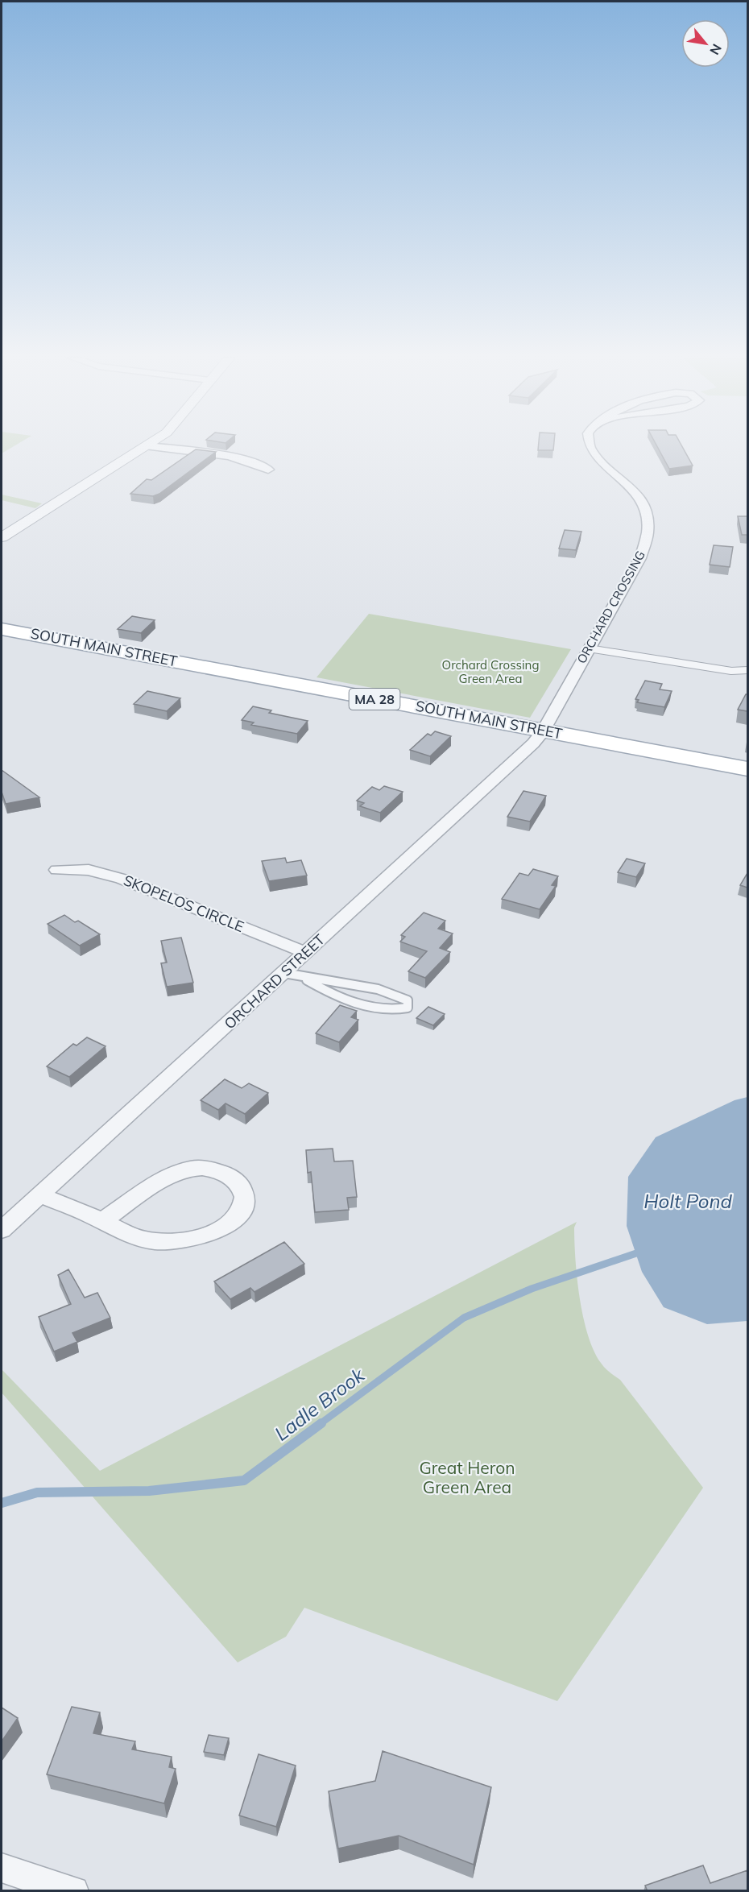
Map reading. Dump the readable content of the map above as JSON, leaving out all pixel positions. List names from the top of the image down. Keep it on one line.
{"streets":{"main road":["SOUTH MAIN STREET","MA 28"],"street":["ORCHARD CROSSING","SKOPELOS CIRCLE","ORCHARD STREET"]},"crossings":[["ORCHARD CROSSING","SOUTH MAIN STREET"],["ORCHARD CROSSING","ORCHARD STREET"],["SOUTH MAIN STREET","ORCHARD STREET"],["SKOPELOS CIRCLE","ORCHARD STREET"]],"water":["Holt Pond","Ladle Brook"],"parks":["Orchard Crossing Green Area","Great Heron Green Area"],"north":"bottom right"}
